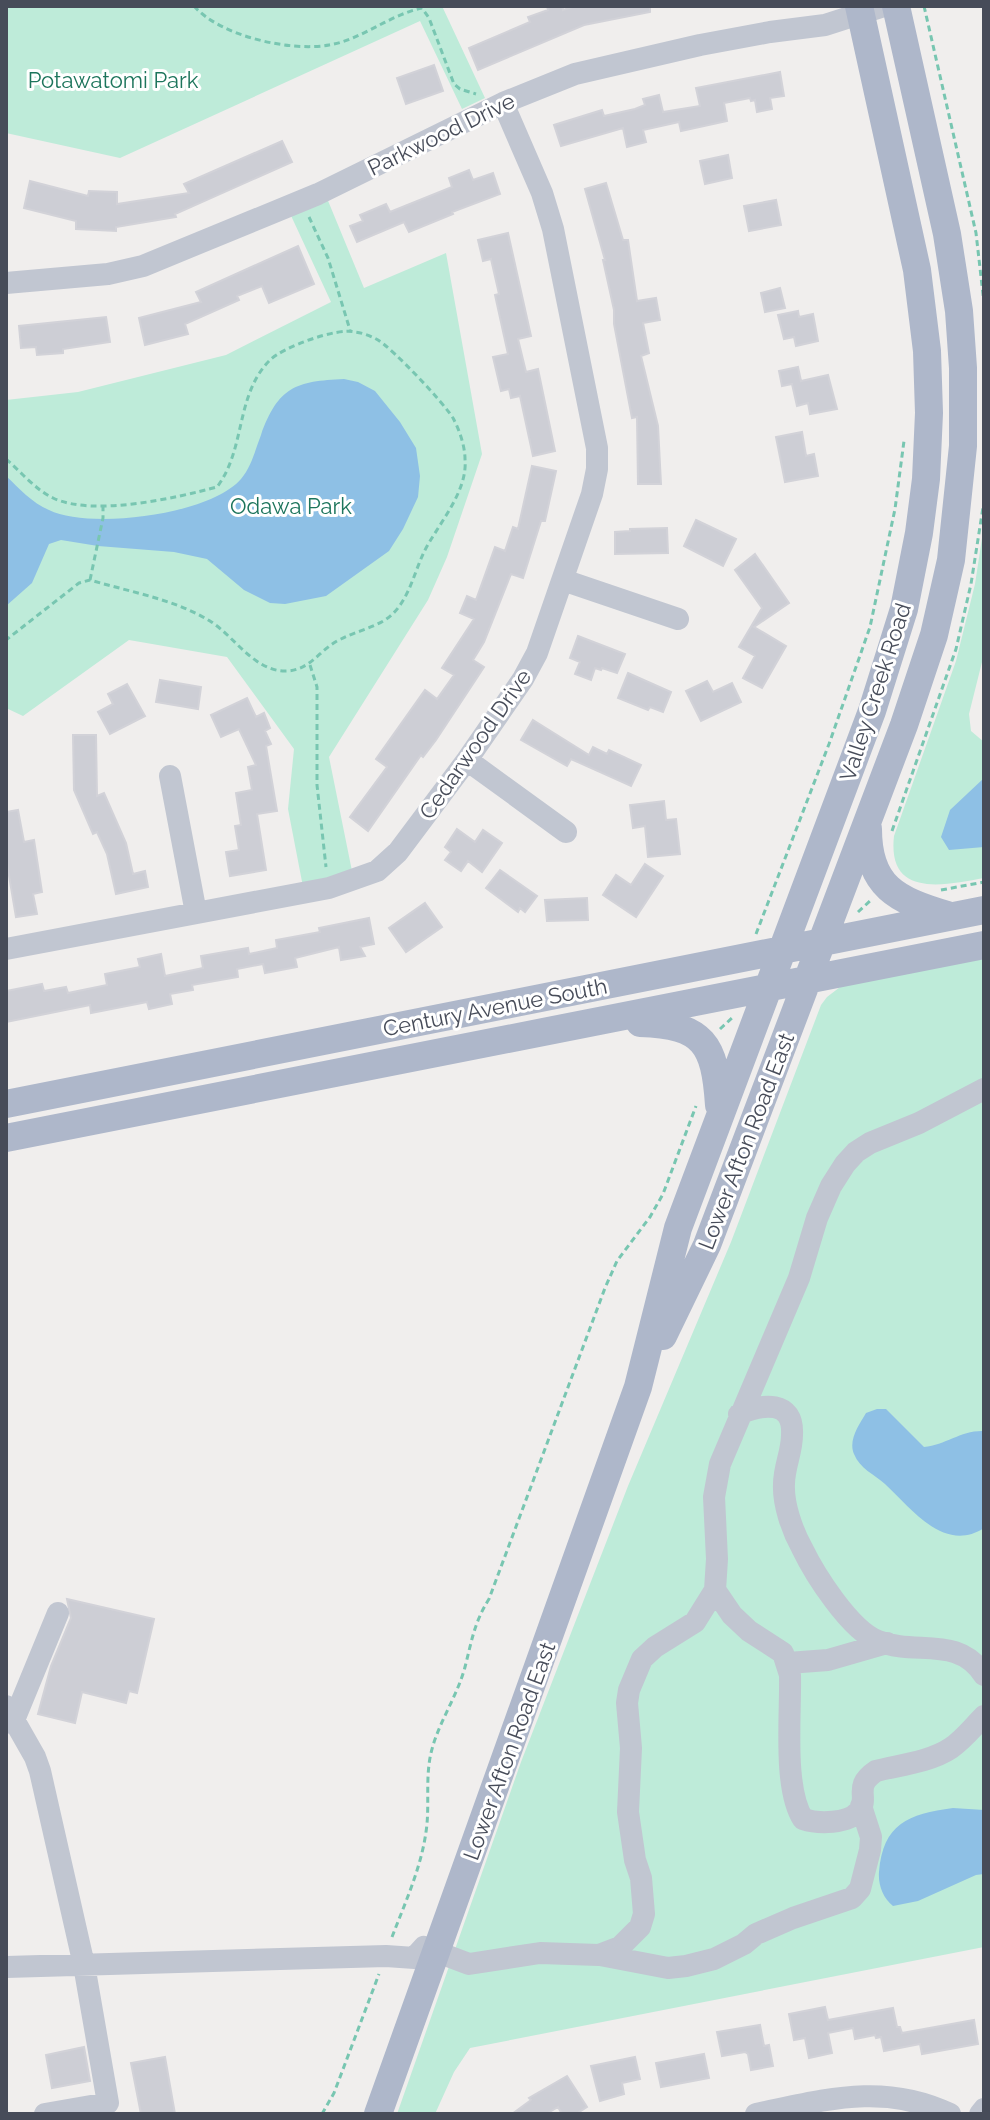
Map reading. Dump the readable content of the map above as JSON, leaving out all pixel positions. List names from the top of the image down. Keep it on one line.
{"streets":{"main road":["Valley Creek Road","Century Avenue South","Lower Afton Road East"],"street":["Parkwood Drive","Cedarwood Drive"]},"crossings":[["Parkwood Drive","Valley Creek Road"],["Parkwood Drive","Cedarwood Drive"],["Valley Creek Road","Century Avenue South"],["Valley Creek Road","Lower Afton Road East"],["Century Avenue South","Lower Afton Road East"]],"parks":["Potawatomi Park","Odawa Park"]}
